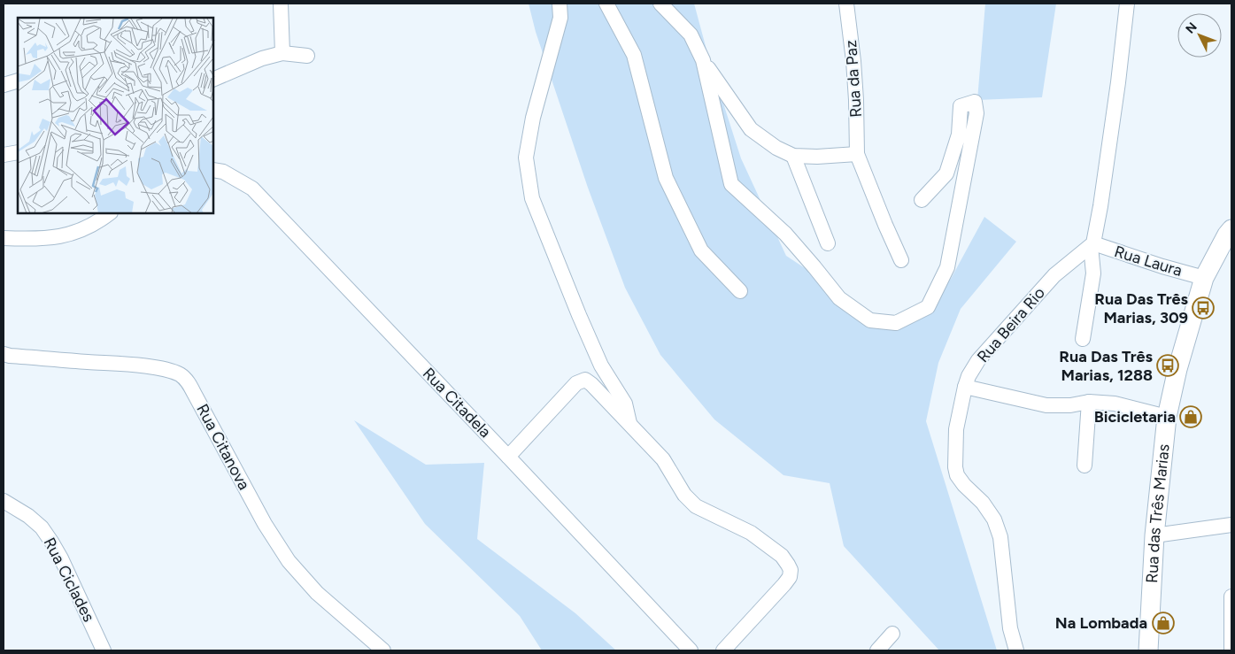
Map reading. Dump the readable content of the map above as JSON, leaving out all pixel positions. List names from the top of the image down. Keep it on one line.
{"streets":{"street":["Rua da Paz","Rua Laura","Rua Beira Rio","Rua Citadela","Rua Citanova","Rua das Três Marias","Rua Ciclades"]},"crossings":[["Rua Laura","Rua Beira Rio"],["Rua Laura","Rua das Três Marias"]],"places":{"bus stop":["Rua Das Três Marias, 309","Rua Das Três Marias, 1288"],"shop":["Bicicletaria","Na Lombada"]},"north":"top left"}
